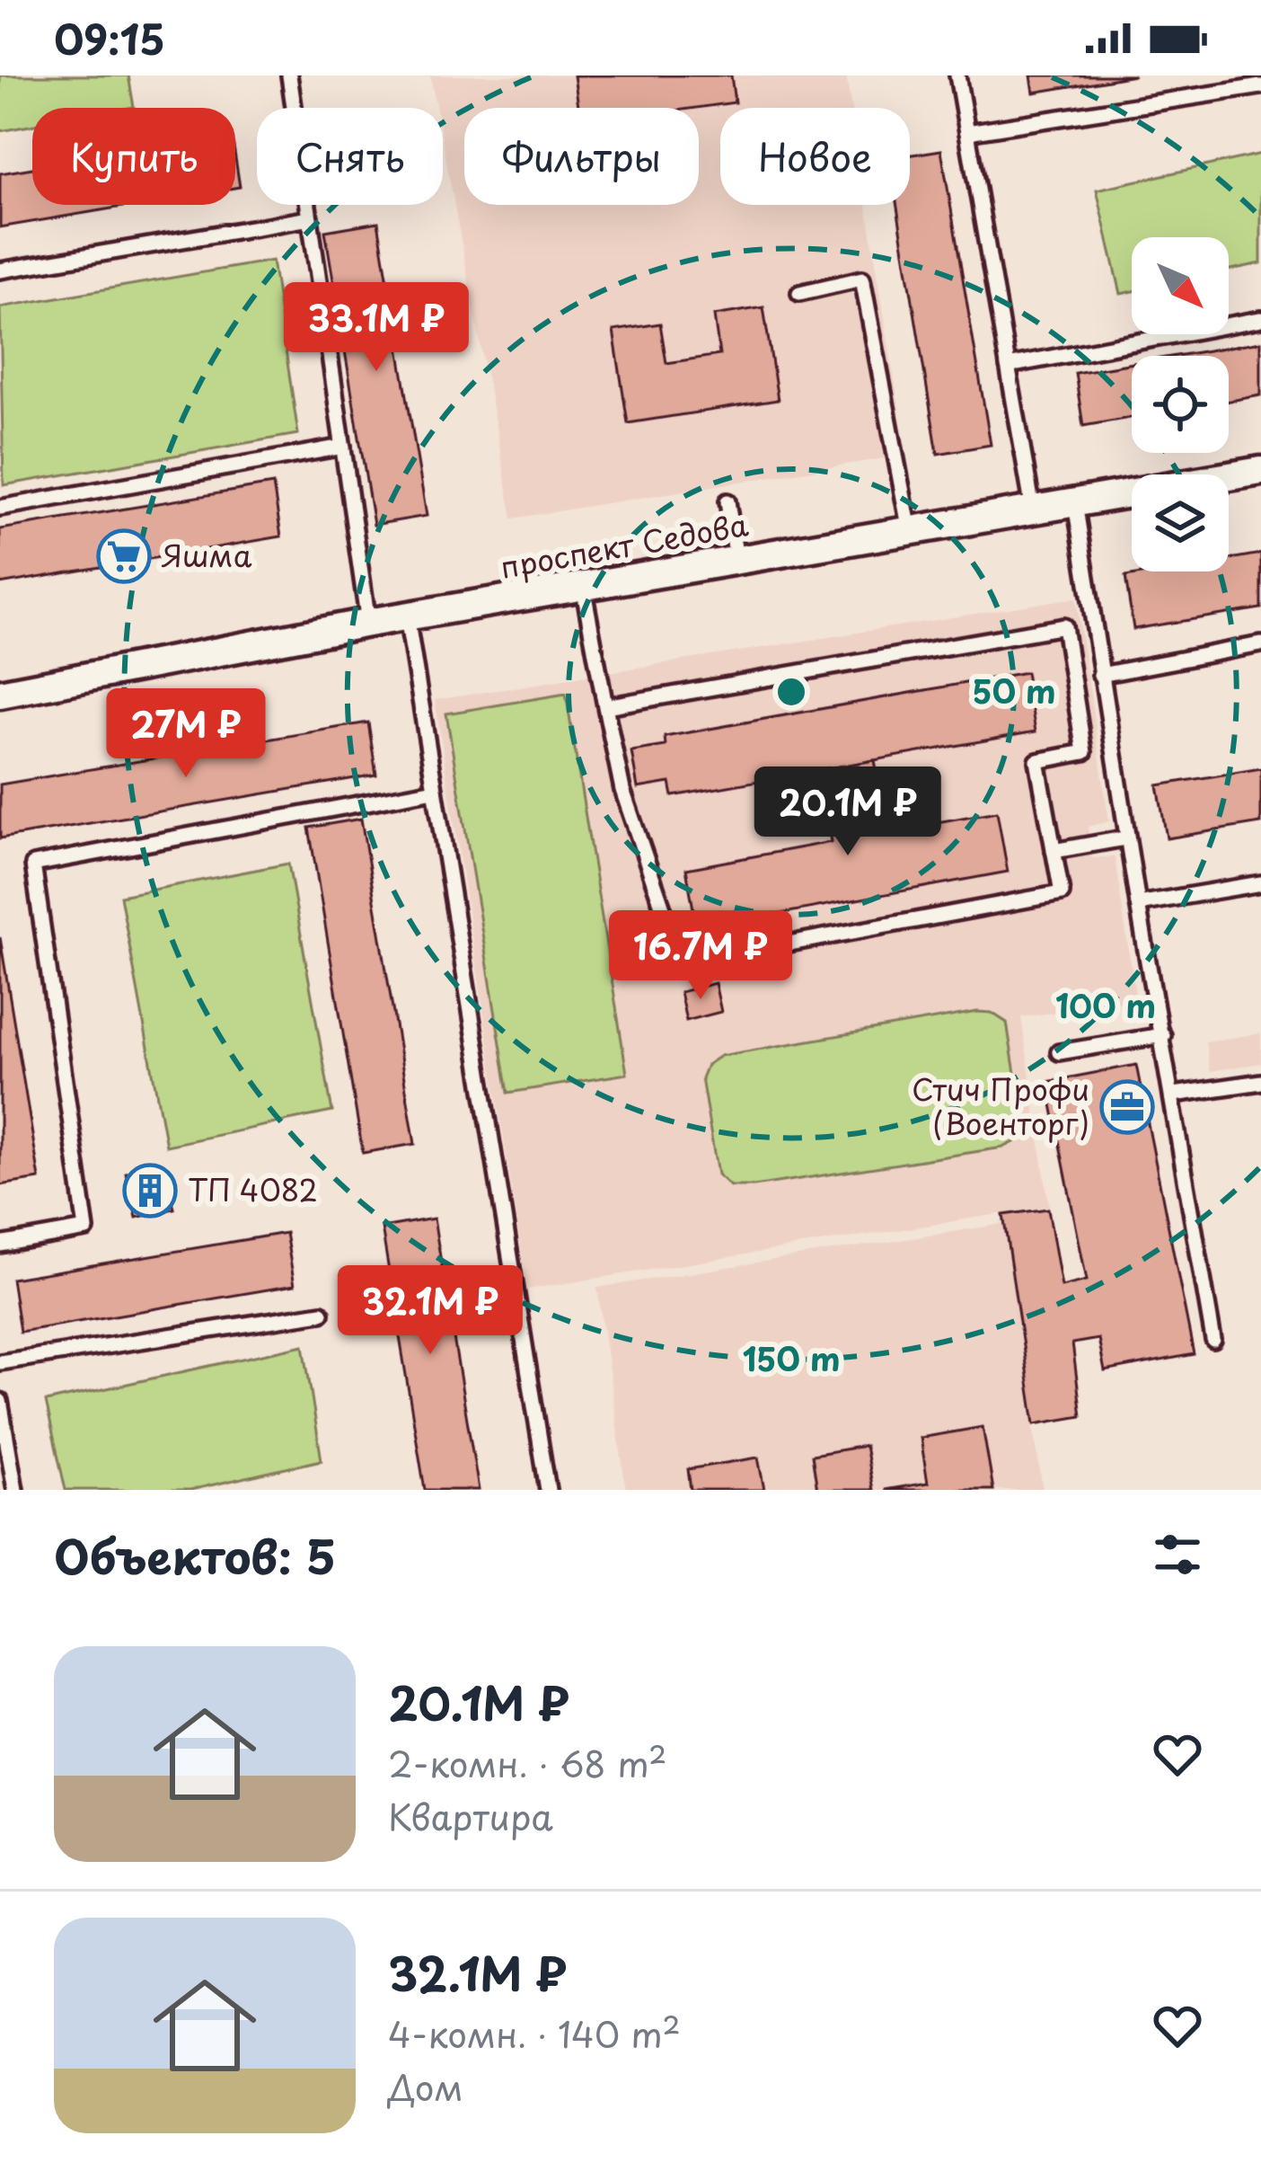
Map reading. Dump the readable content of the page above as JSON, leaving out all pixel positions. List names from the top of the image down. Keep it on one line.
{"streets":{"street":["проспект Седова"]},"places":{"supermarket":["Яшма"],"office":["Стич Профи (Военторг)"],"building":["ТП 4082"]},"north":"bottom right","page":{"status":"09:15","chip":["Купить","Снять","Фильтры","Новое"],"price":["33.1M ₽","27M ₽","20.1M ₽","16.7M ₽","32.1M ₽"],"heading":"Объектов: 5","list":[{"name":"20.1M ₽","note":"2-комн. · 68 m² · Квартира"},{"name":"32.1M ₽","note":"4-комн. · 140 m² · Дом"}]},"rings":["50 m","100 m","150 m"]}
